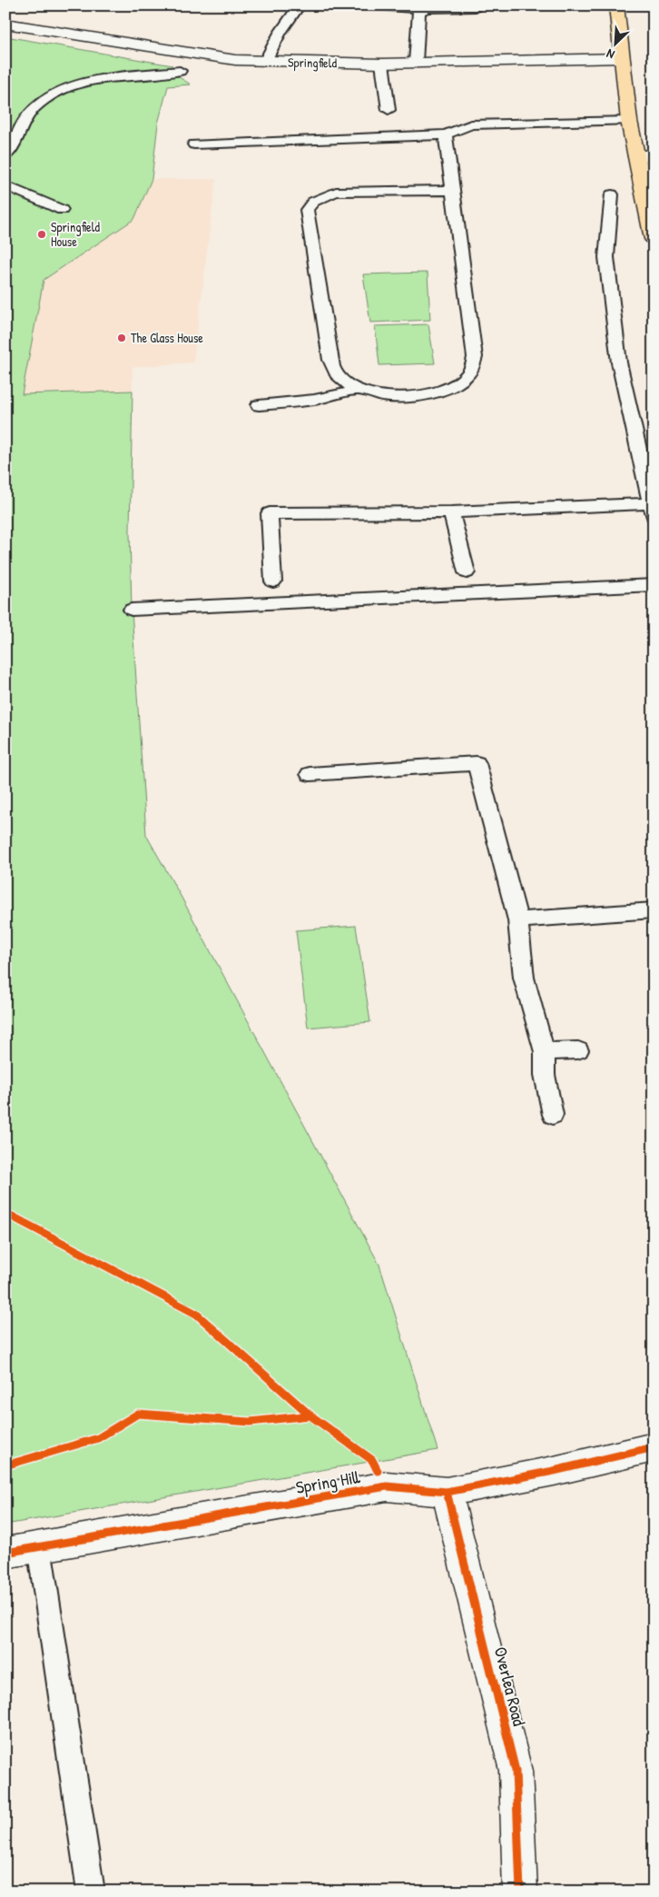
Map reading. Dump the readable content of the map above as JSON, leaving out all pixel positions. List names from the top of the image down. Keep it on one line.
{"streets":{"street":["Springfield","Spring Hill","Overlea Road"]},"crossings":[["Spring Hill","Overlea Road"]],"places":["Springfield House","The Glass House"],"north":"bottom left"}
